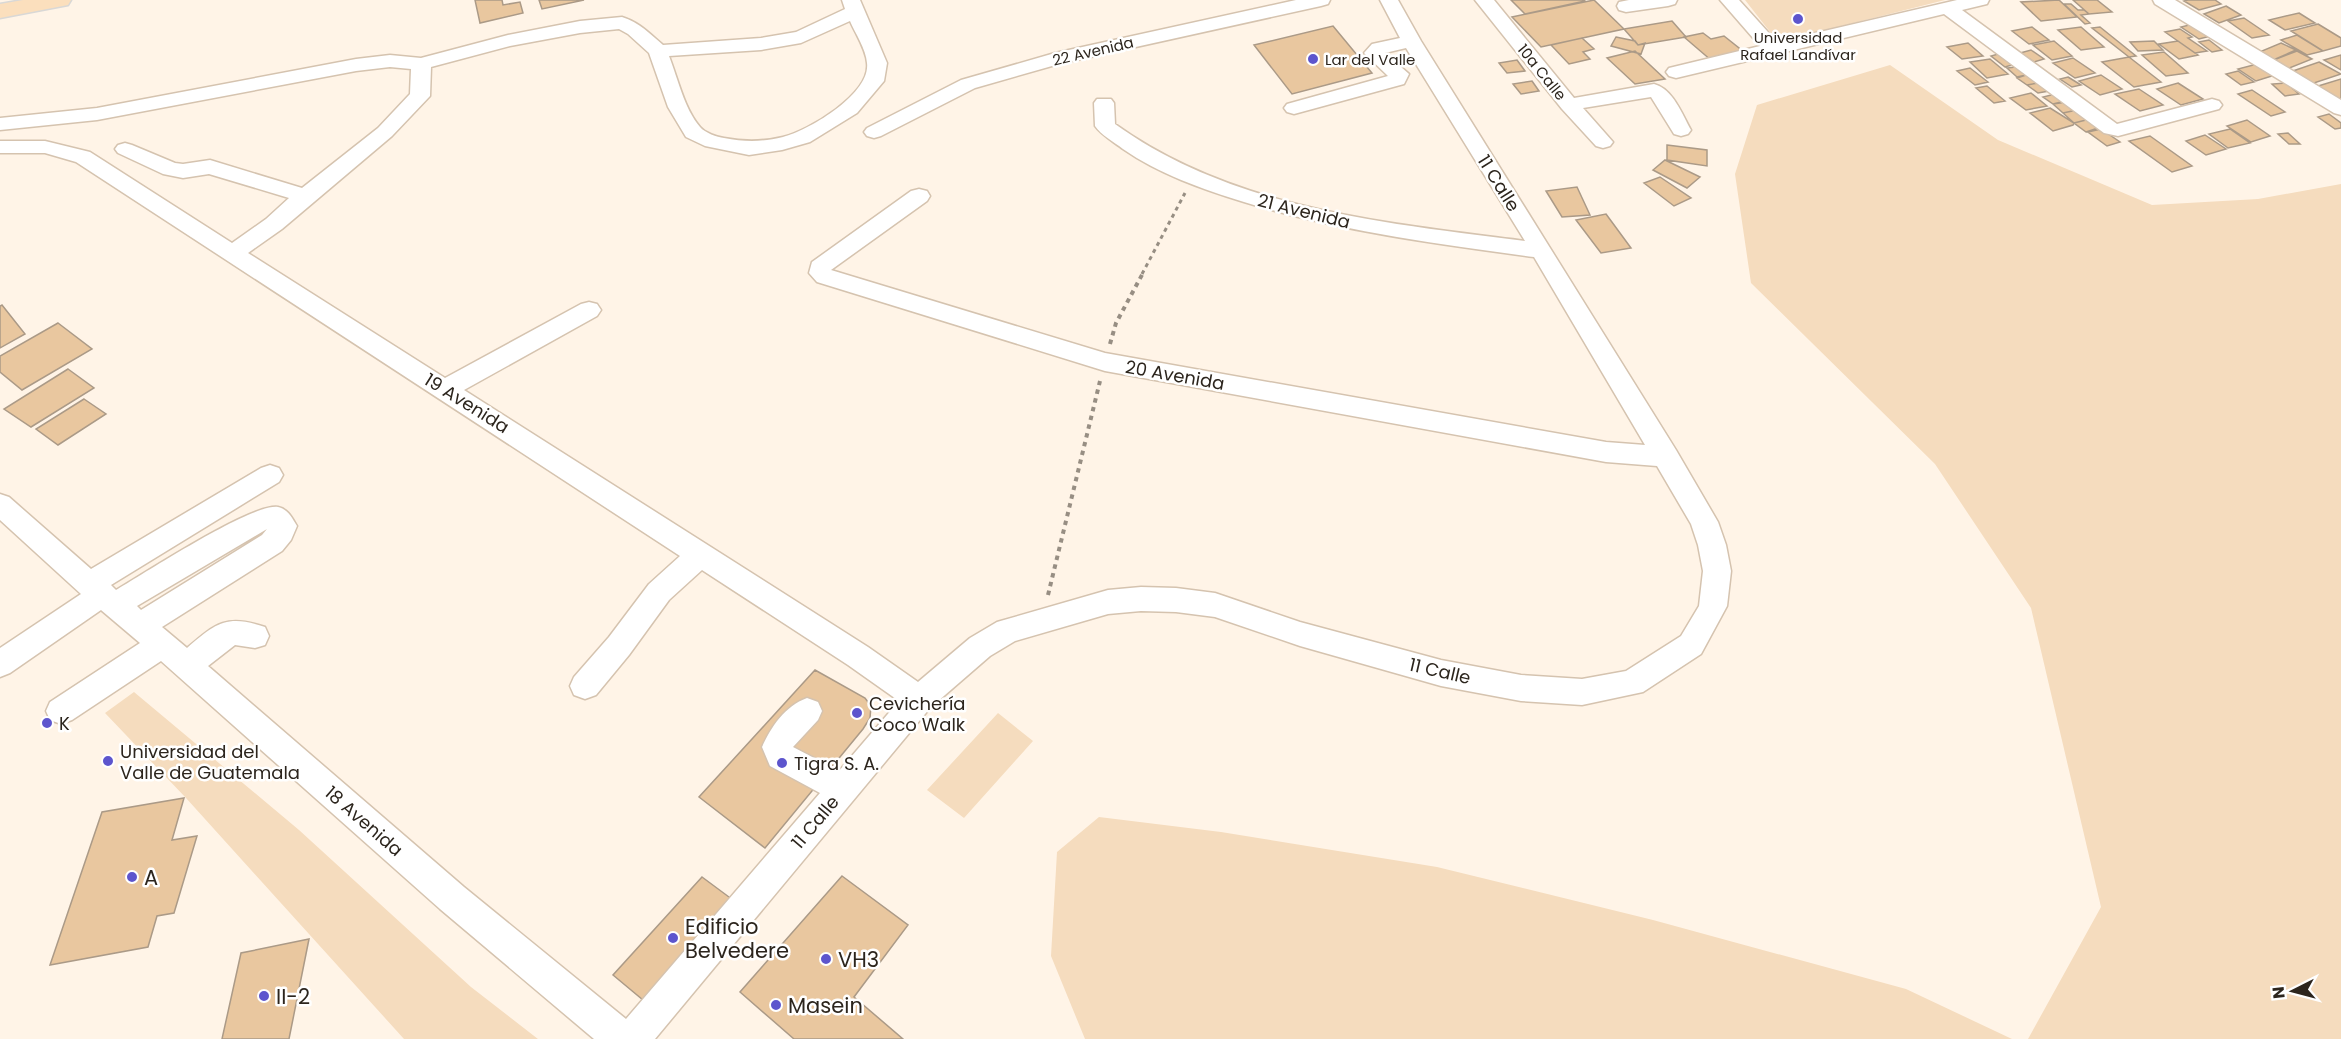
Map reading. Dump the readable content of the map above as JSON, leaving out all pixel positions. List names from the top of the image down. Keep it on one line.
{"streets":{"street":["22 Avenida","10a Calle","11 Calle","21 Avenida","20 Avenida","19 Avenida","18 Avenida"]},"crossings":[["11 Calle","21 Avenida"],["11 Calle","20 Avenida"],["11 Calle","19 Avenida"]],"places":["Universidad Rafael Landívar","Lar del Valle","Cevichería Coco Walk","K","Universidad del Valle de Guatemala","Tigra S. A.","A","Edificio Belvedere","VH3","II-2","Masein"],"north":"left"}
